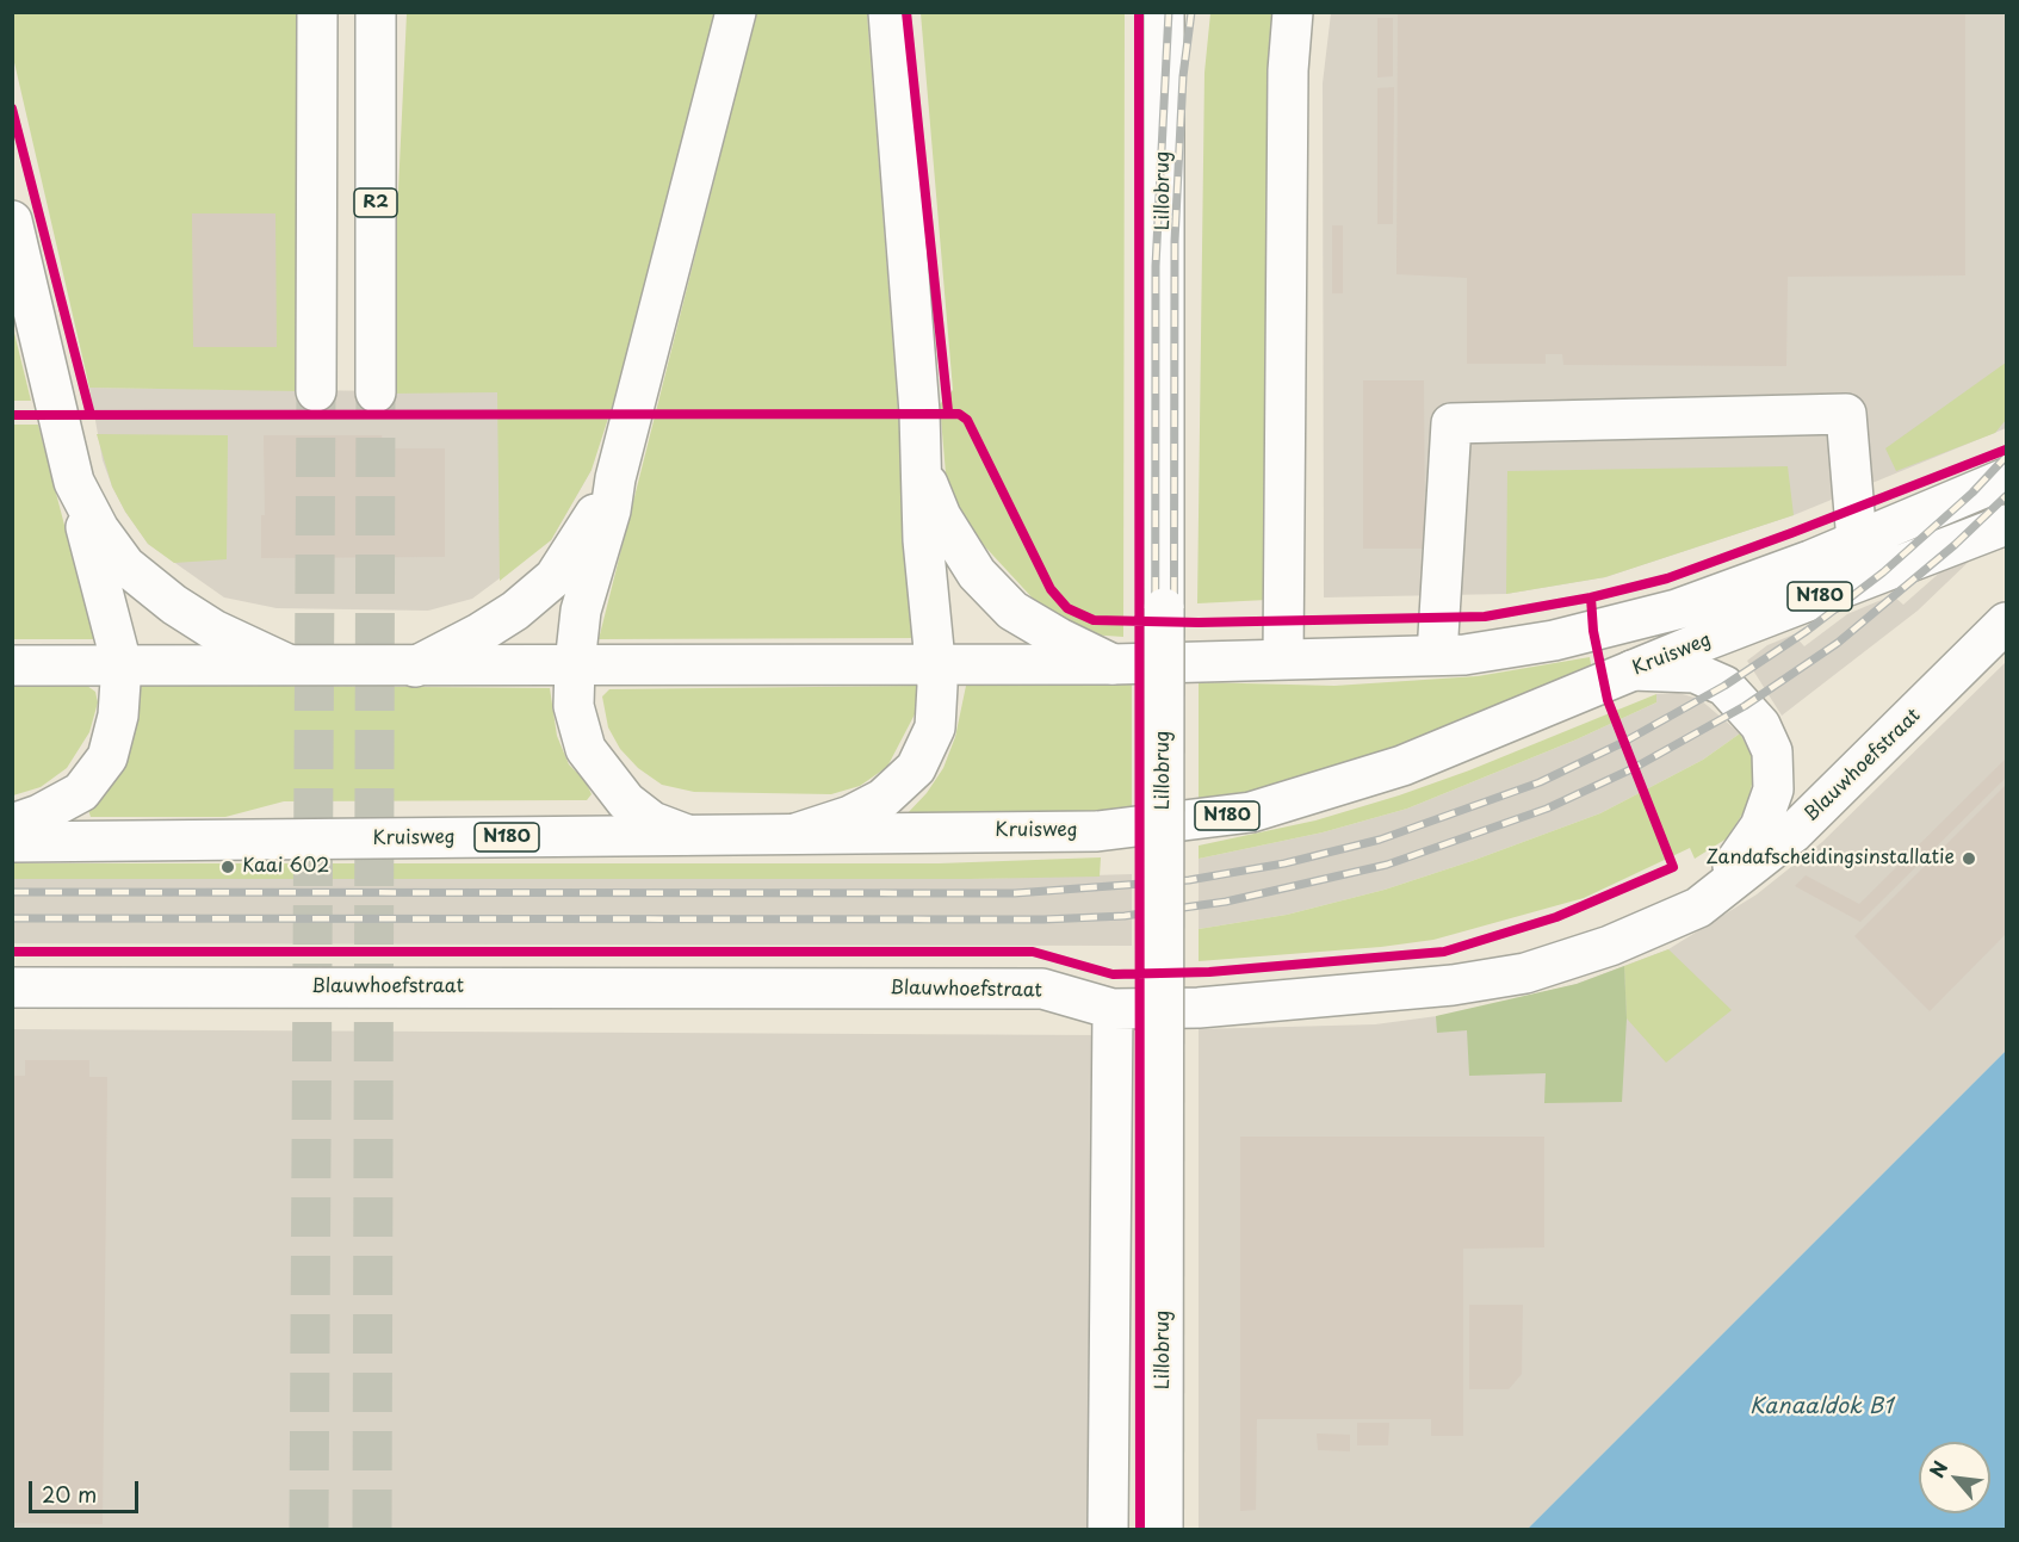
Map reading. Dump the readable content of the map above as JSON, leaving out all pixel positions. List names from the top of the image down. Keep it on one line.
{"streets":{"main road":["Lillobrug","R2","N180","Kruisweg","Blauwhoefstraat"]},"water":["Kanaaldok B1"],"places":["Zandafscheidingsinstallatie","Kaai 602"],"scale_bar":"20 m","north":"top left"}
